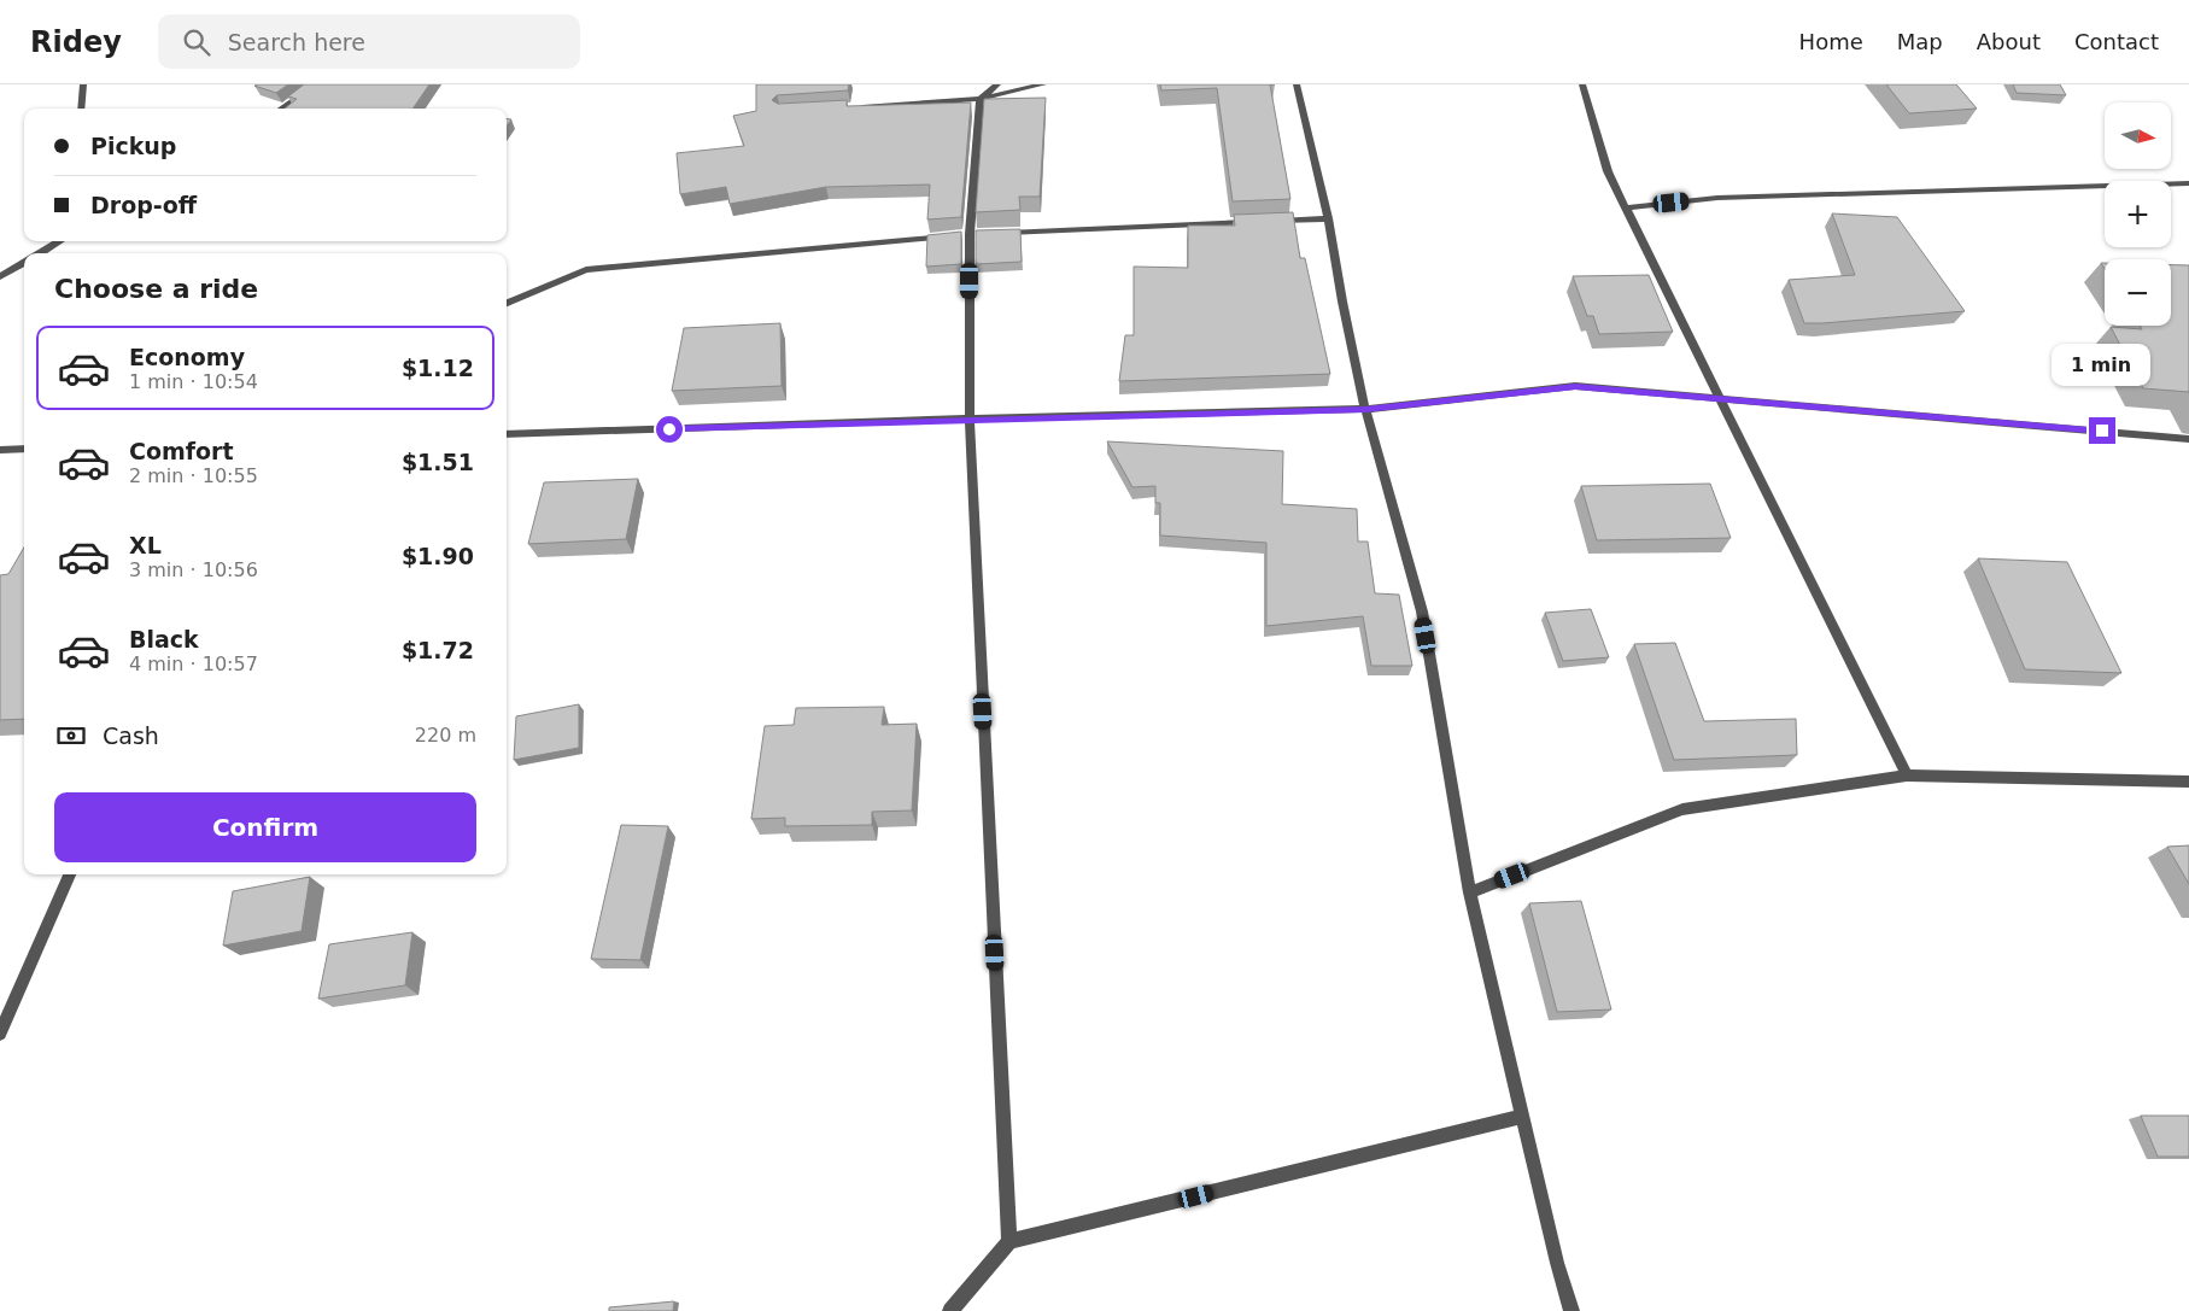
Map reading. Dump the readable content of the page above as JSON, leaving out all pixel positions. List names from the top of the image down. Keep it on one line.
{"north":"right","page":{"header":"Ridey","search":"Search here","nav":["Home","Map","About","Contact"],"map_buttons":["+","−"],"banner":["Pickup","Drop-off"],"heading":"Choose a ride","list":[{"name":"Economy","note":"1 min · 10:54","value":"$1.12"},{"name":"Comfort","note":"2 min · 10:55","value":"$1.51"},{"name":"XL","note":"3 min · 10:56","value":"$1.90"},{"name":"Black","note":"4 min · 10:57","value":"$1.72"}],"bubble":"1 min","pay":["Cash","220 m"],"buttons":"Confirm"}}
